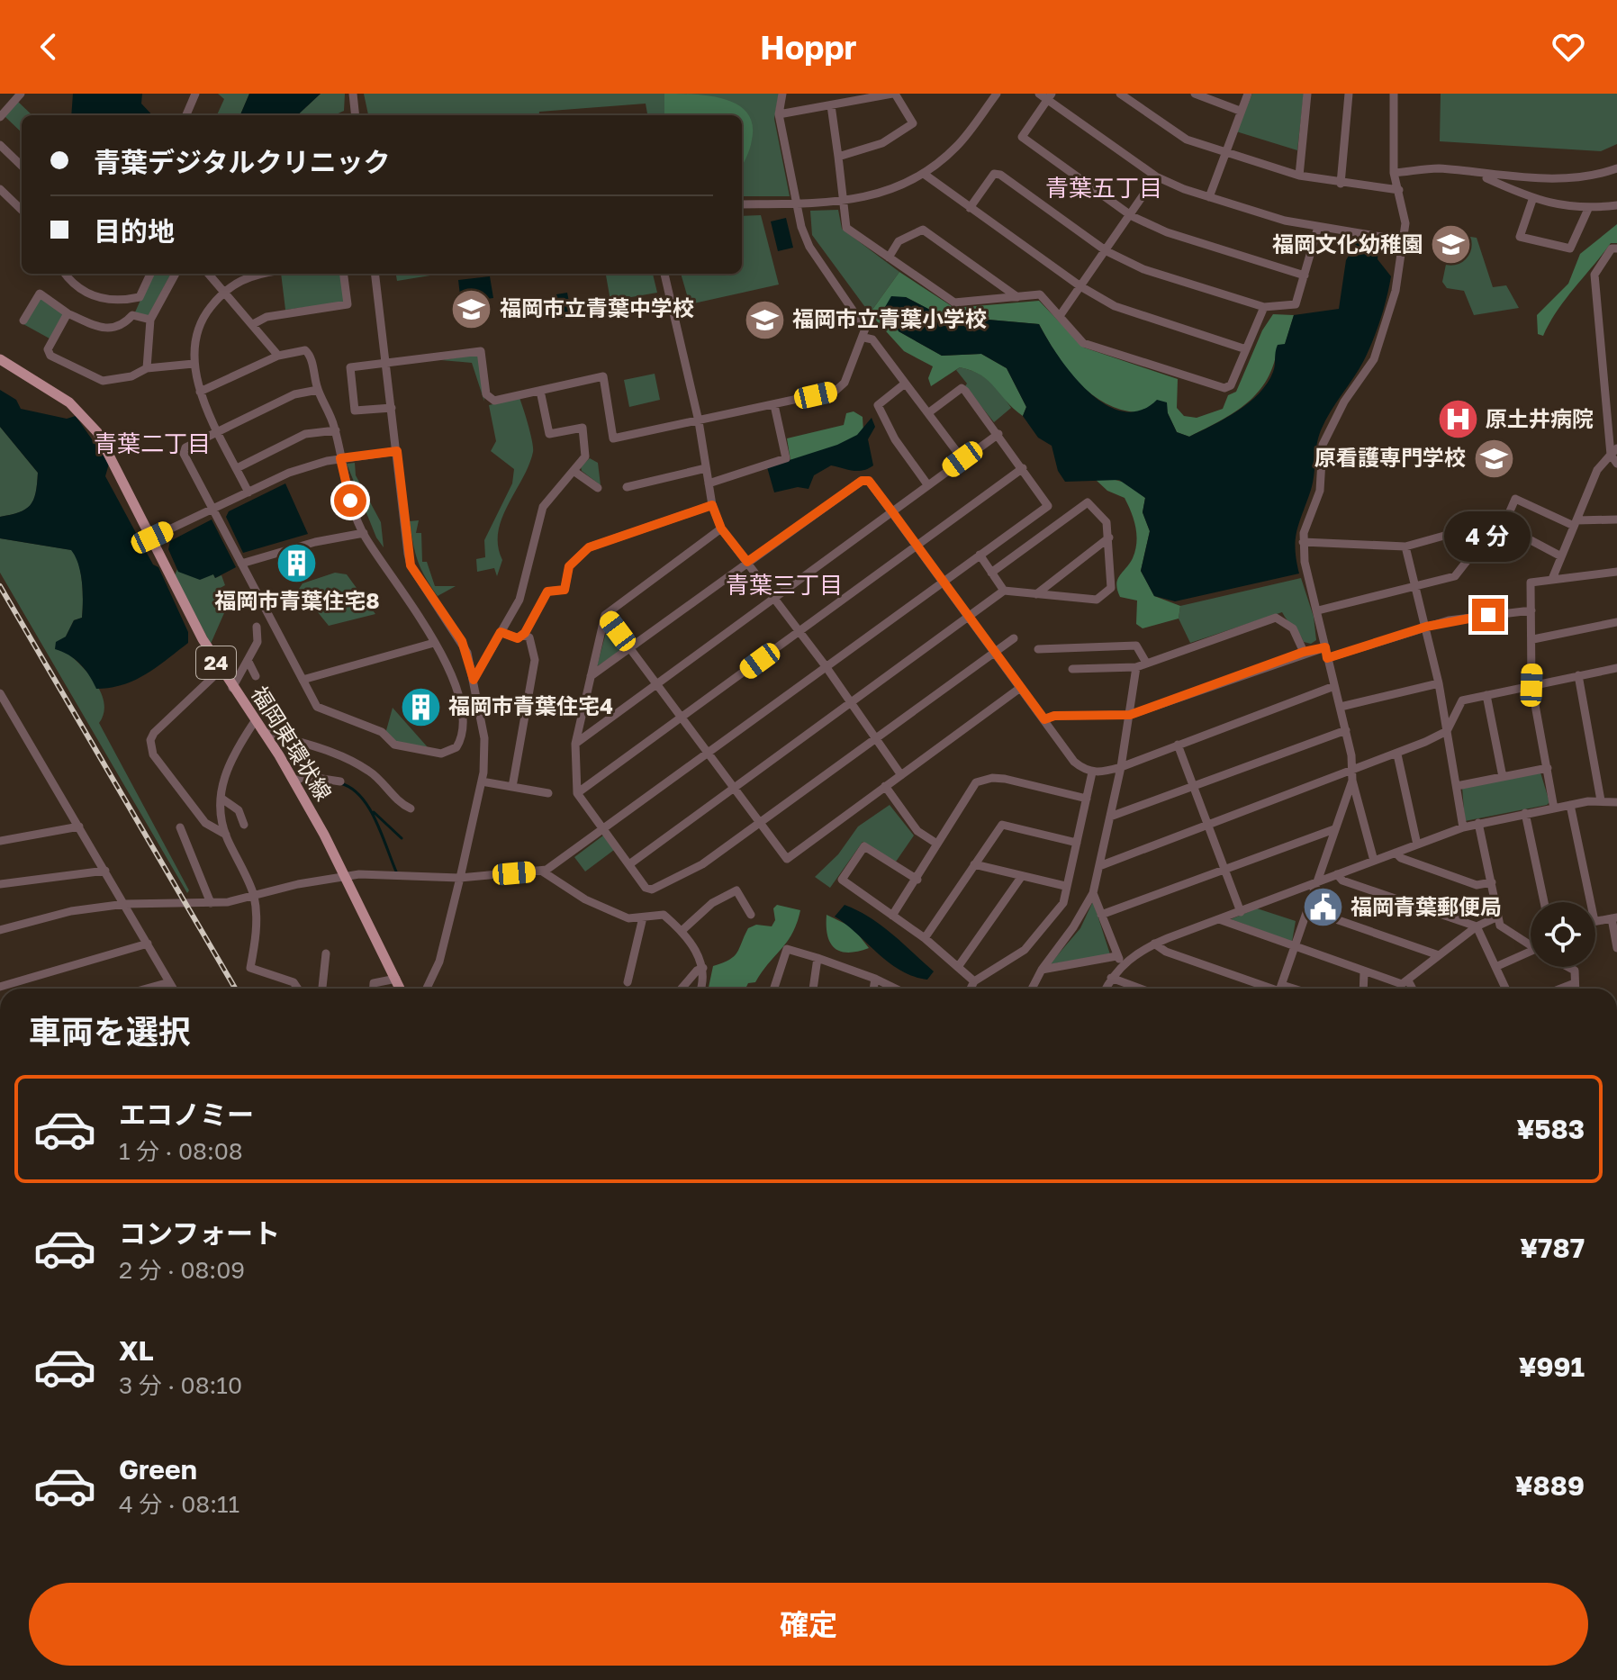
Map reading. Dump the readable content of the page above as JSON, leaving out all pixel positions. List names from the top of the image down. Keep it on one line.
{"streets":{"main road":["24","福岡東環状線"]},"districts":["青葉五丁目","青葉二丁目","青葉三丁目"],"places":{"school or university":["福岡文化幼稚園","福岡市立青葉中学校","福岡市立青葉小学校","原看護専門学校"],"hospital":["原土井病院"],"building":["福岡市青葉住宅8","福岡市青葉住宅4"],"public building":["福岡青葉郵便局"]},"page":{"header":"Hoppr","banner":["青葉デジタルクリニック","目的地"],"bubble":"4 分","heading":"車両を選択","list":[{"name":"エコノミー","note":"1 分 · 08:08","value":"¥583"},{"name":"コンフォート","note":"2 分 · 08:09","value":"¥787"},{"name":"XL","note":"3 分 · 08:10","value":"¥991"},{"name":"Green","note":"4 分 · 08:11","value":"¥889"}],"buttons":"確定"}}
